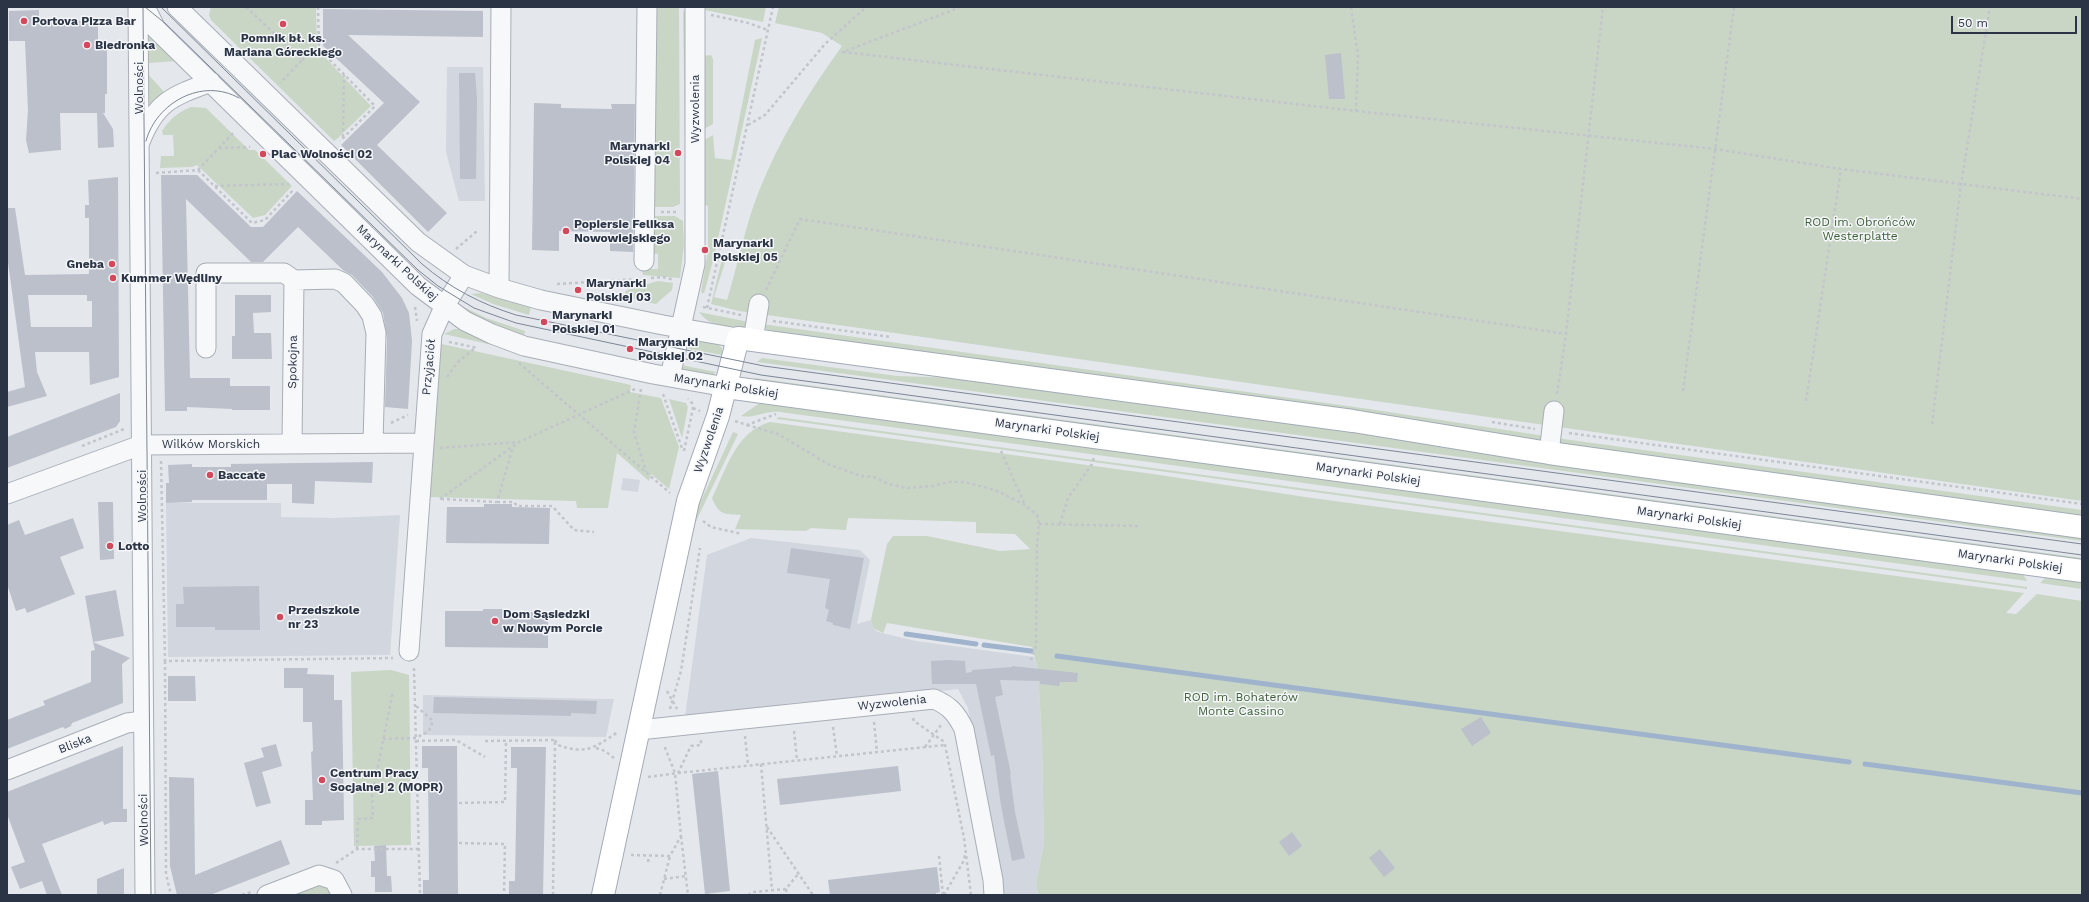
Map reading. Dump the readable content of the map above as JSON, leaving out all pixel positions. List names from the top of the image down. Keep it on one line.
{"streets":{"main road":["Wyzwolenia","Marynarki Polskiej"],"street":["Wolności","Spokojna","Przyjaciół","Wilków Morskich","Bliska"]},"crossings":[["Wolności","Marynarki Polskiej"],["Wolności","Wilków Morskich"],["Wolności","Bliska"],["Wyzwolenia","Marynarki Polskiej"],["Marynarki Polskiej","Przyjaciół"],["Spokojna","Wilków Morskich"],["Przyjaciół","Wilków Morskich"]],"parks":["ROD im. Obrońców Westerplatte","ROD im. Bohaterów Monte Cassino"],"places":["Portova Pizza Bar","Pomnik bł. ks. Mariana Góreckiego","Biedronka","Marynarki Polskiej 04","Plac Wolności 02","Popiersie Feliksa Nowowiejskiego","Marynarki Polskiej 05","Gneba","Kummer Wędliny","Marynarki Polskiej 03","Marynarki Polskiej 01","Marynarki Polskiej 02","Baccate","Lotto","Przedszkole nr 23","Dom Sąsiedzki w Nowym Porcie","Centrum Pracy Socjalnej 2 (MOPR)"],"scale_bar":"50 m"}
